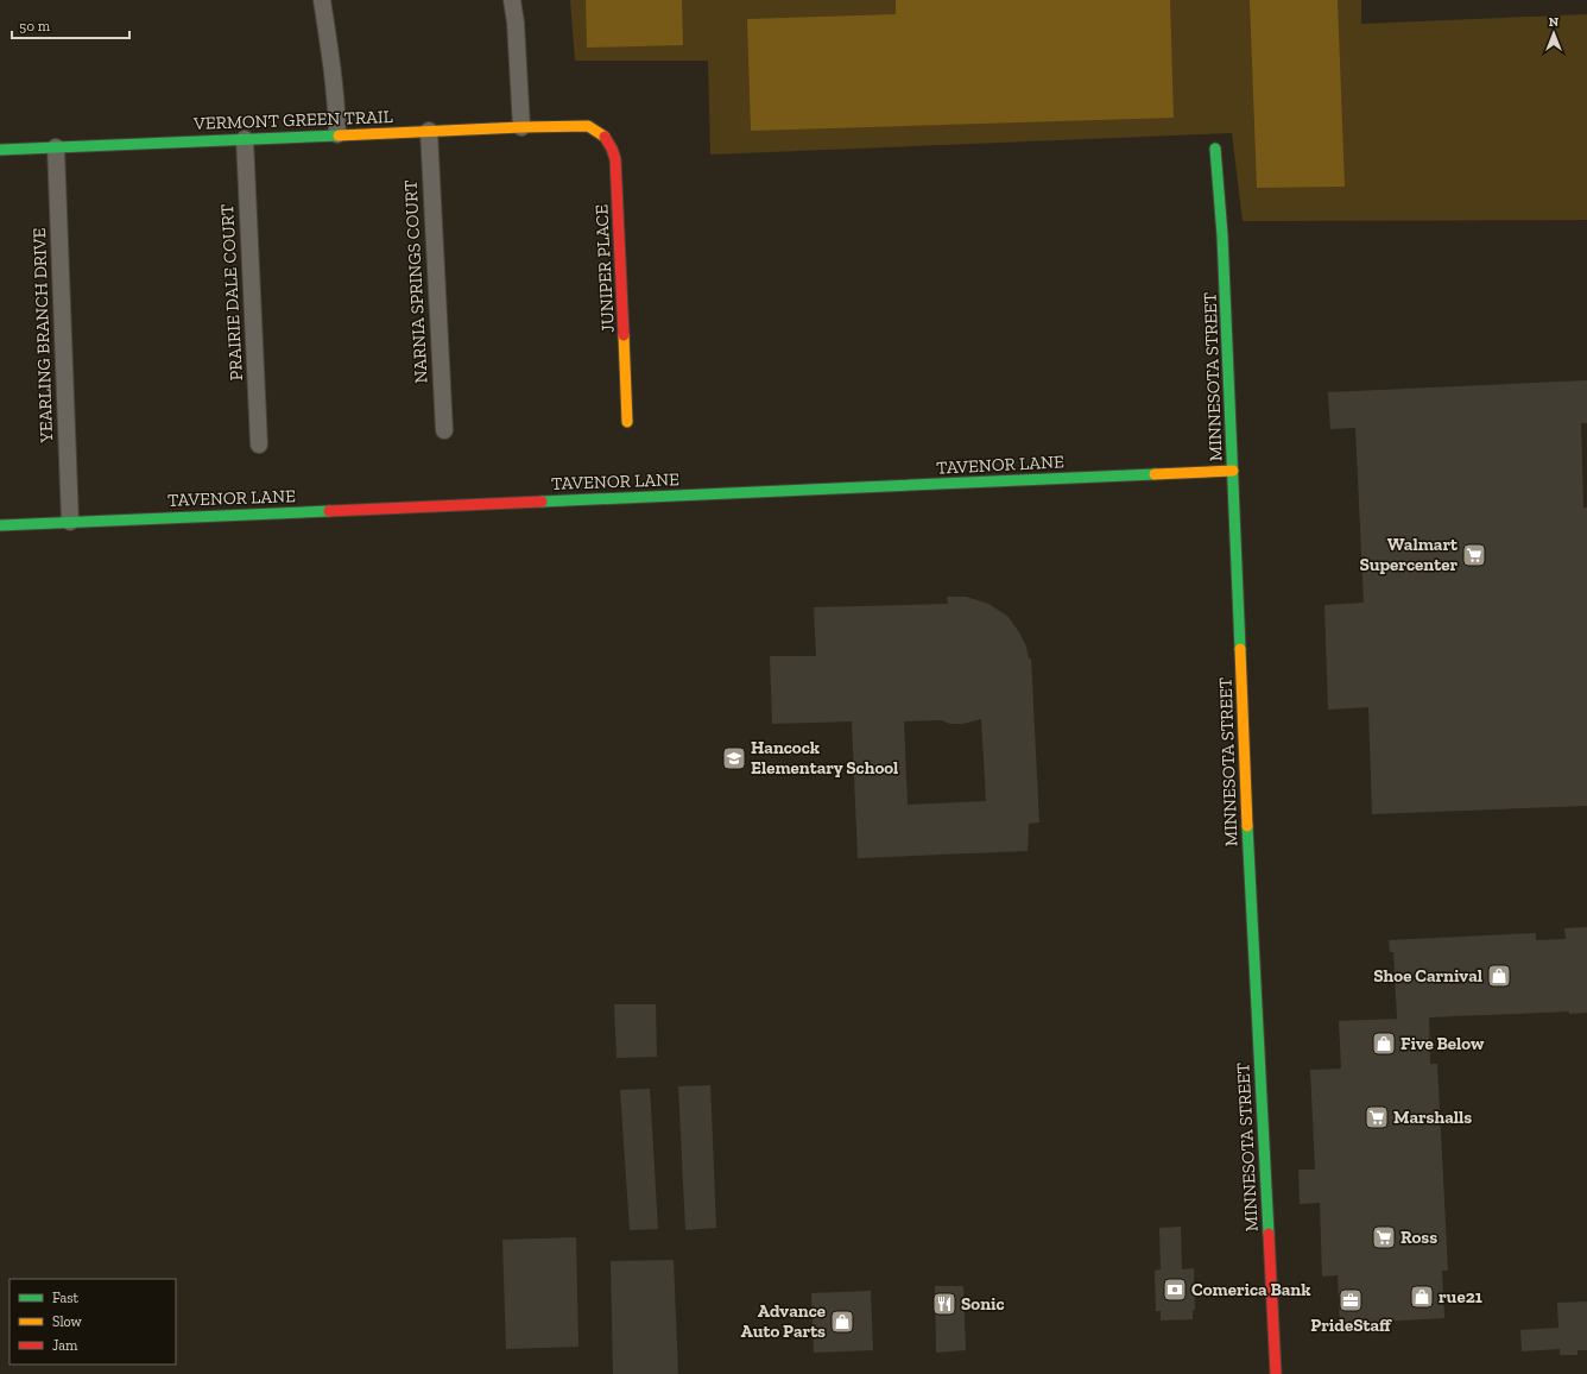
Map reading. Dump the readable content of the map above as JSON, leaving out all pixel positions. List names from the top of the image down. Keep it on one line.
{"streets":{"street":["VERMONT GREEN TRAIL","JUNIPER PLACE","NARNIA SPRINGS COURT","PRAIRIE DALE COURT","YEARLING BRANCH DRIVE","MINNESOTA STREET","TAVENOR LANE"]},"crossings":[["VERMONT GREEN TRAIL","JUNIPER PLACE"],["VERMONT GREEN TRAIL","NARNIA SPRINGS COURT"],["VERMONT GREEN TRAIL","PRAIRIE DALE COURT"],["VERMONT GREEN TRAIL","YEARLING BRANCH DRIVE"],["YEARLING BRANCH DRIVE","TAVENOR LANE"],["MINNESOTA STREET","TAVENOR LANE"]],"places":{"supermarket":["Walmart Supercenter","Marshalls","Ross"],"school or university":["Hancock Elementary School"],"shop":["Shoe Carnival","Five Below","rue21","Advance Auto Parts"],"bank":["Comerica Bank"],"office":["PrideStaff"],"restaurant":["Sonic"]},"legend":["Fast","Slow","Jam"],"scale_bar":"50 m","north":"top"}
